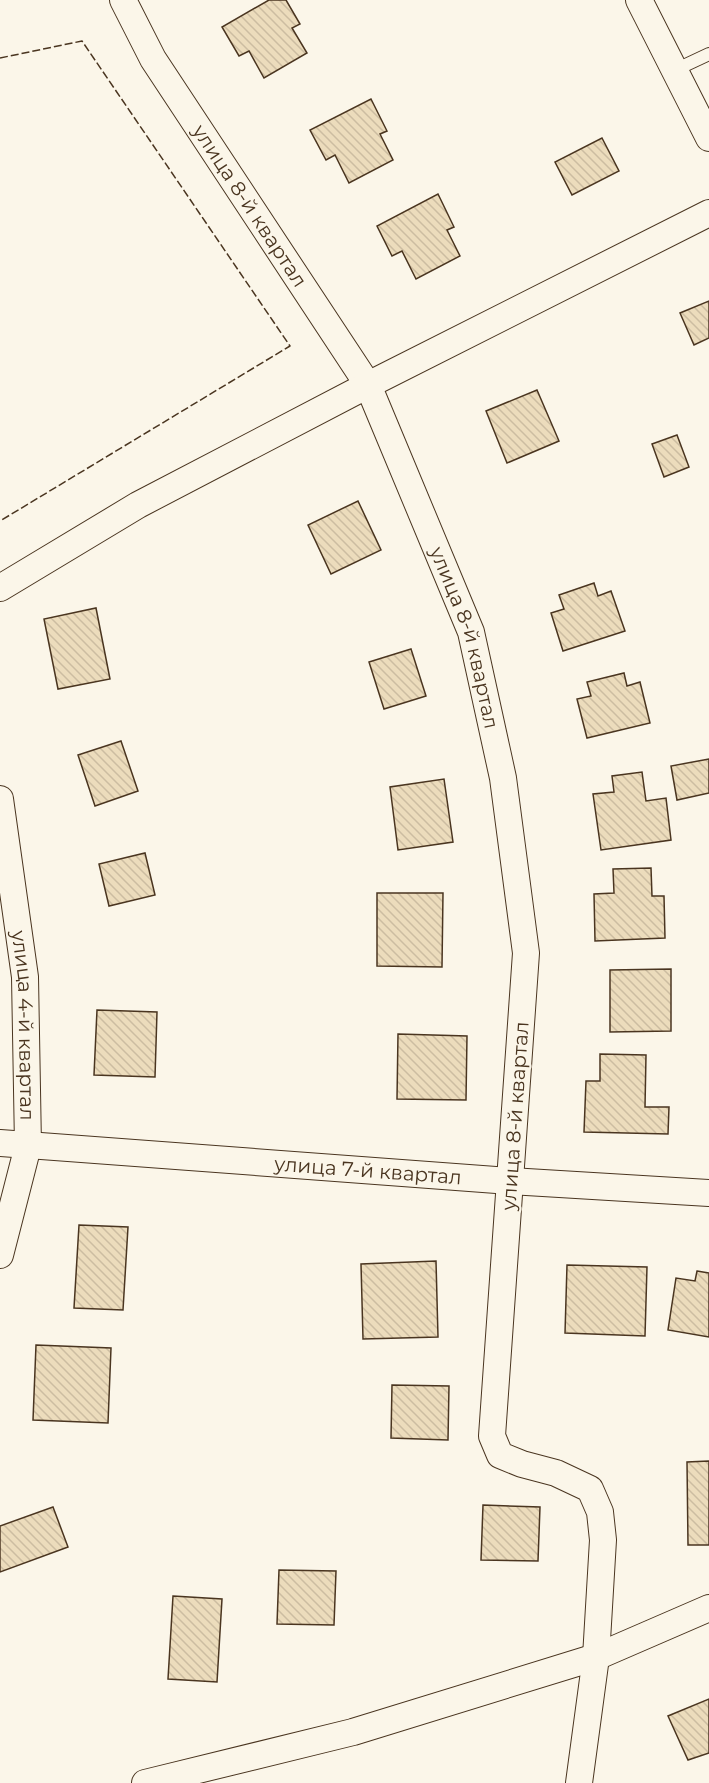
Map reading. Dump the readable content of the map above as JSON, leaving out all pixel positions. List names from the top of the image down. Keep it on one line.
{"streets":{"street":["улица 8-й квартал","улица 4-й квартал","улица 7-й квартал"]},"crossings":[["улица 8-й квартал","улица 7-й квартал"],["улица 4-й квартал","улица 7-й квартал"]]}
